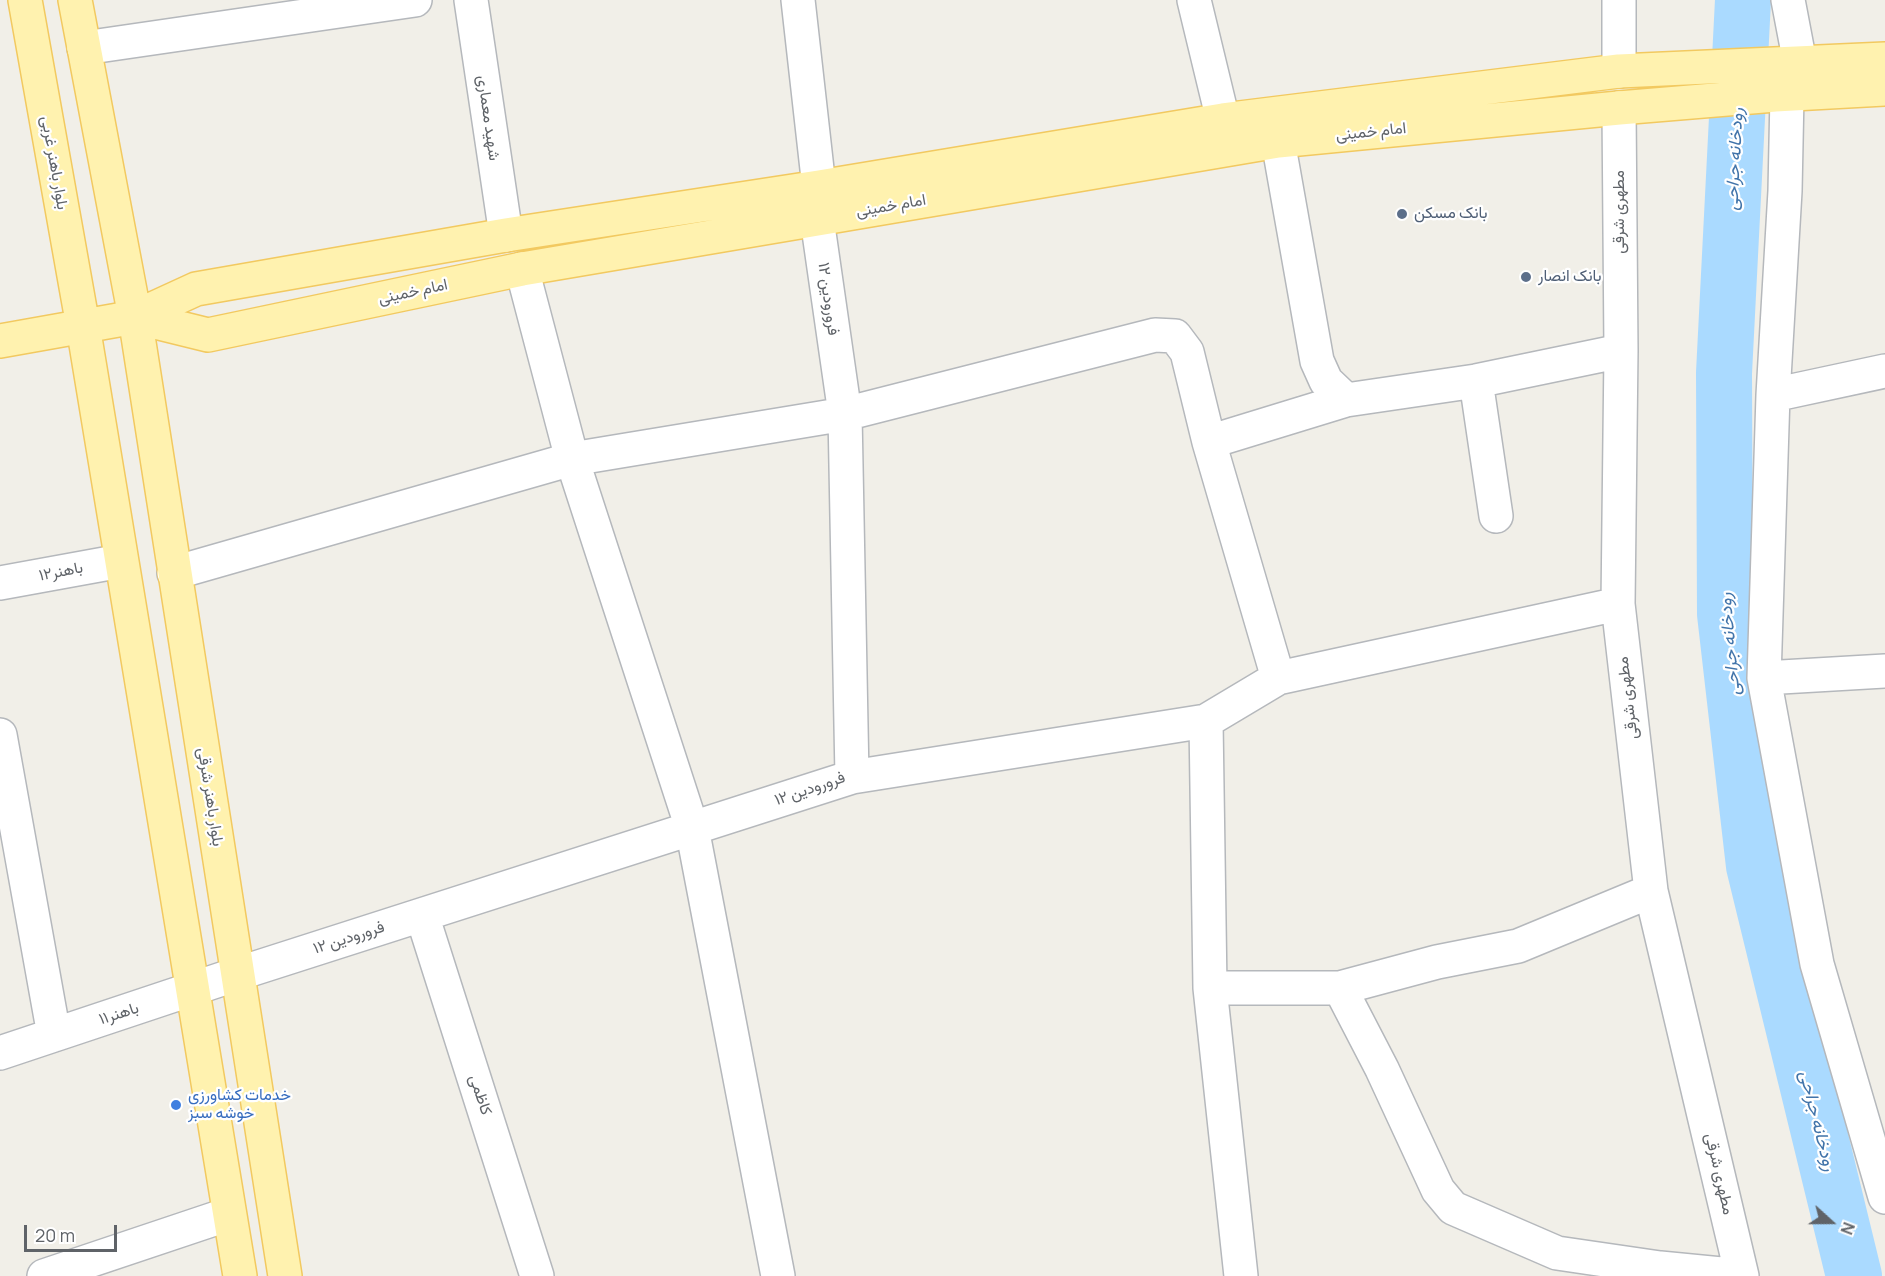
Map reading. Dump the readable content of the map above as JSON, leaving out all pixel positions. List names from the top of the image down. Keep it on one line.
{"streets":{"main road":["امام خمینی","بلوار باهنر غربی","بلوار باهنر شرقی"],"street":["شهید معماری","مطهری شرقی","۱۲ فرورودین","باهنر۱۲","باهنر۱۱","کاظمی"]},"crossings":[["شهید معماری","امام خمینی"],["امام خمینی","بلوار باهنر غربی"],["امام خمینی","مطهری شرقی"],["امام خمینی","۱۲ فرورودین"],["امام خمینی","بلوار باهنر شرقی"],["۱۲ فرورودین","بلوار باهنر شرقی"],["۱۲ فرورودین","باهنر۱۱"],["۱۲ فرورودین","کاظمی"],["بلوار باهنر شرقی","باهنر۱۱"]],"water":["رودخانه جراحی"],"places":["بانک مسکن","بانک انصار","خدمات کشاورزی خوشه سبز"],"scale_bar":"20 m","north":"right"}
